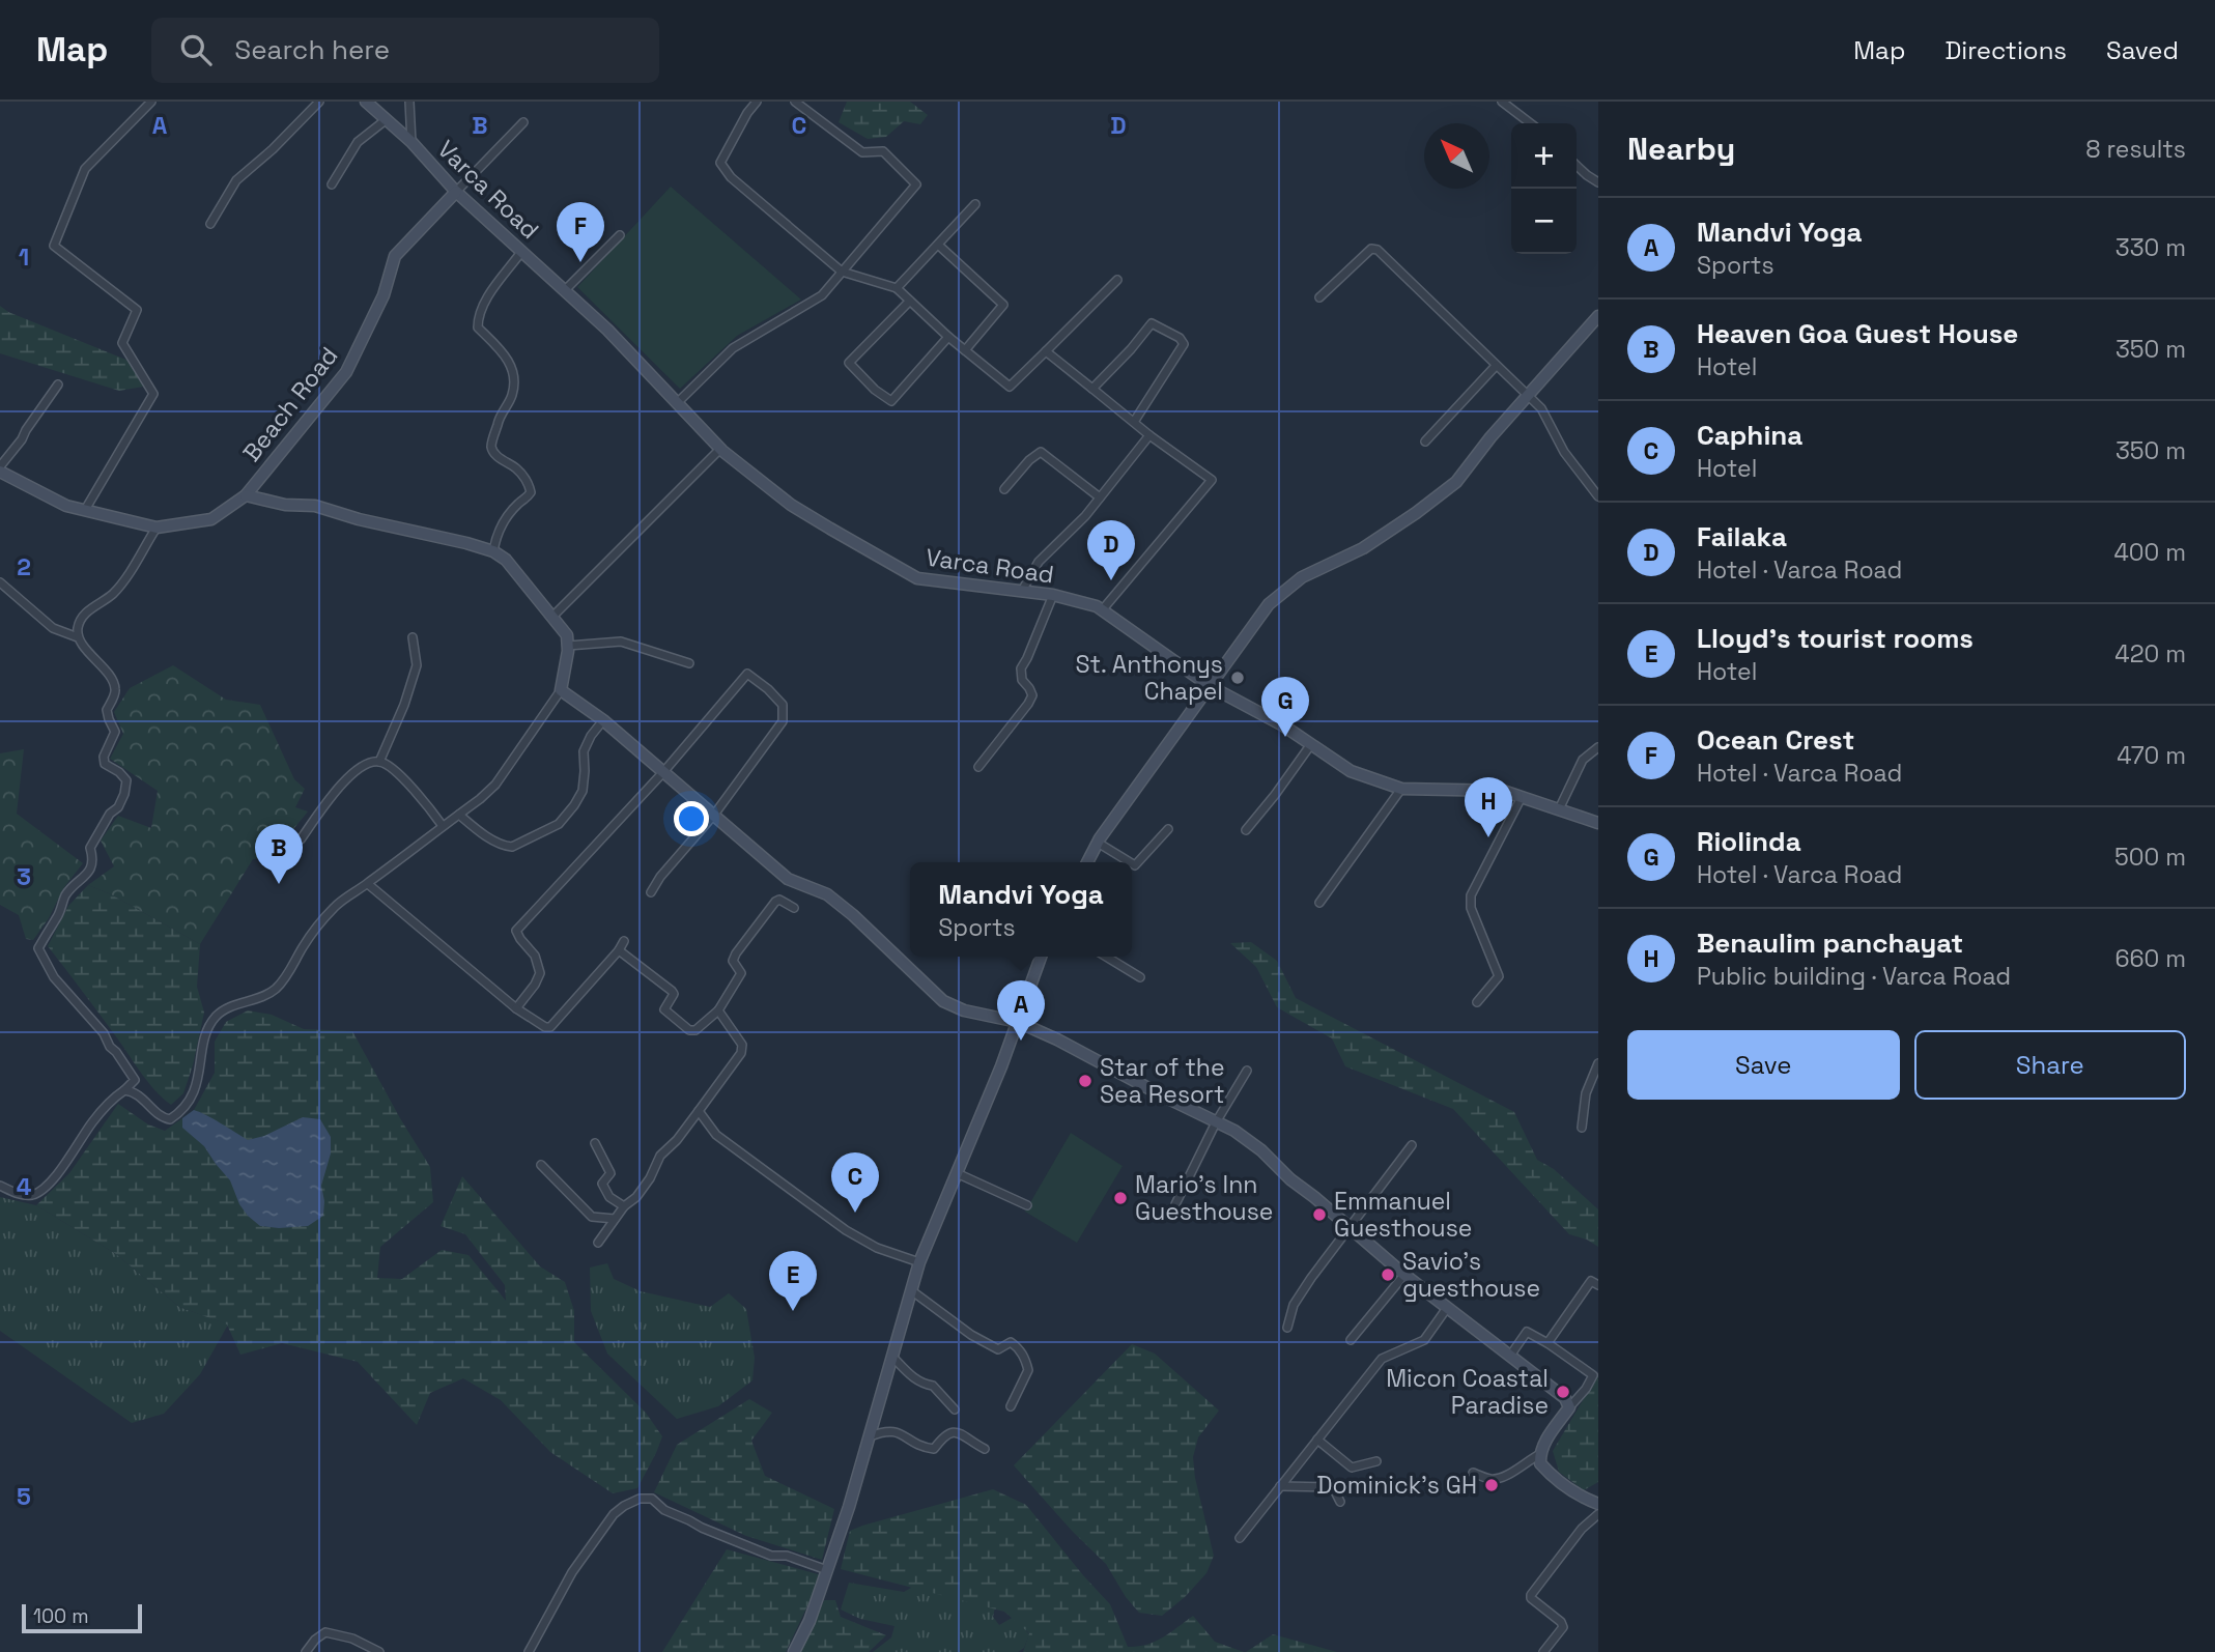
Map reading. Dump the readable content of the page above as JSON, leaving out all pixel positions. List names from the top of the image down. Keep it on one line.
{"streets":{"street":["Varca Road","Beach Road"]},"crossings":[["Varca Road","Beach Road"]],"places":["St. Anthonys Chapel","Star of the Sea Resort","Mario's Inn Guesthouse","Emmanuel Guesthouse","Savio's guesthouse","Micon Coastal Paradise","Dominick's GH"],"scale_bar":"100 m","north":"top left","page":{"header":"Map","search":"Search here","nav":["Map","Directions","Saved"],"heading":["Nearby","8 results"],"map_buttons":["+","−"],"list":[{"mark":"A","name":"Mandvi Yoga","note":"Sports","value":"330 m"},{"mark":"B","name":"Heaven Goa Guest House","note":"Hotel","value":"350 m"},{"mark":"C","name":"Caphina","note":"Hotel","value":"350 m"},{"mark":"D","name":"Failaka","note":"Hotel · Varca Road","value":"400 m"},{"mark":"E","name":"Lloyd's tourist rooms","note":"Hotel","value":"420 m"},{"mark":"F","name":"Ocean Crest","note":"Hotel · Varca Road","value":"470 m"},{"mark":"G","name":"Riolinda","note":"Hotel · Varca Road","value":"500 m"},{"mark":"H","name":"Benaulim panchayat","note":"Public building · Varca Road","value":"660 m"}],"pins":["F","D","G","H","B","A","C","E"],"popup":["Mandvi Yoga","Sports"],"buttons":["Save","Share"],"scale":"100 m"},"grid":{"columns":["A","B","C","D"],"rows":["1","2","3","4","5"]}}
